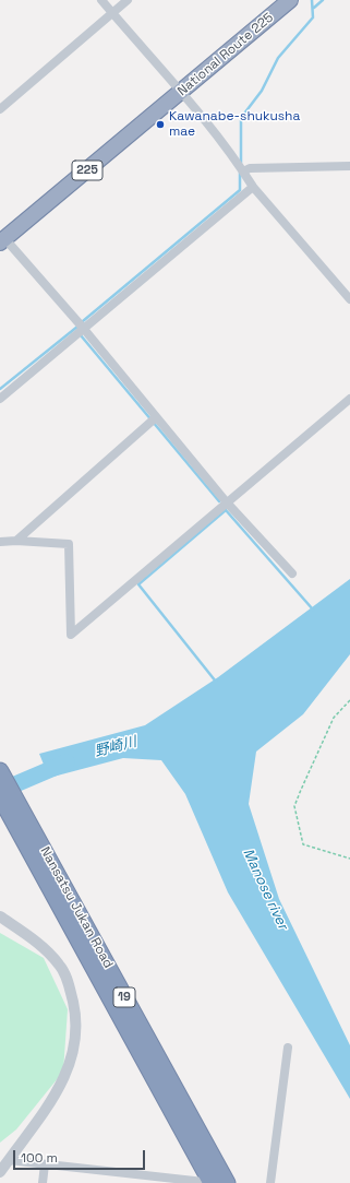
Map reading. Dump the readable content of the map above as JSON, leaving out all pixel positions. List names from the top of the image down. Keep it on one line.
{"streets":{"highway":["National Route 225","225","Nansatsu Jukan Road","19"]},"water":["野崎川","Manose river"],"places":["Kawanabe-shukusha mae"],"scale_bar":"100 m"}
